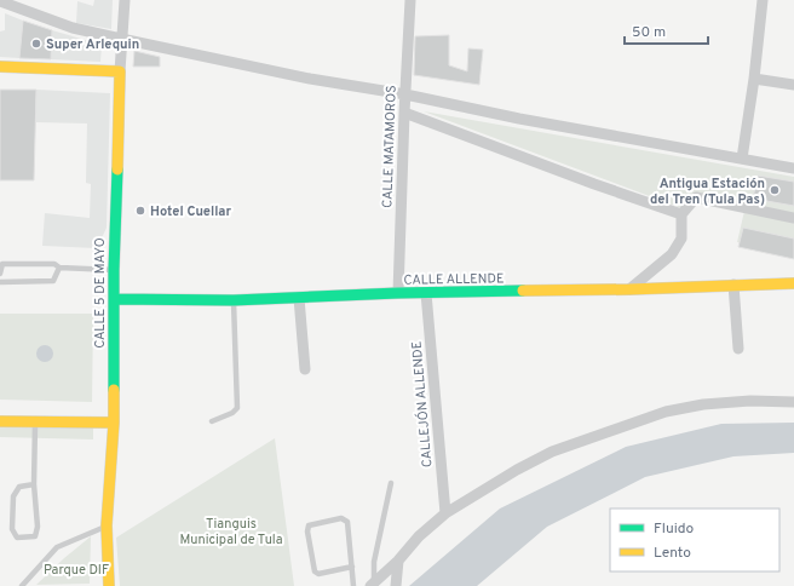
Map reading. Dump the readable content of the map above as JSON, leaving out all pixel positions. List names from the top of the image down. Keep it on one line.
{"streets":{"main road":["CALLE ALLENDE","CALLE 5 DE MAYO"],"street":["CALLE MATAMOROS","CALLEJÓN ALLENDE"]},"crossings":[["CALLE MATAMOROS","CALLE ALLENDE"],["CALLE ALLENDE","CALLE 5 DE MAYO"],["CALLE ALLENDE","CALLEJÓN ALLENDE"]],"parks":["Tianguis Municipal de Tula","Parque DIF"],"places":["Super Arlequin","Antigua Estación del Tren (Tula Pas)","Hotel Cuellar"],"legend":["Fluido","Lento"],"scale_bar":"50 m"}
